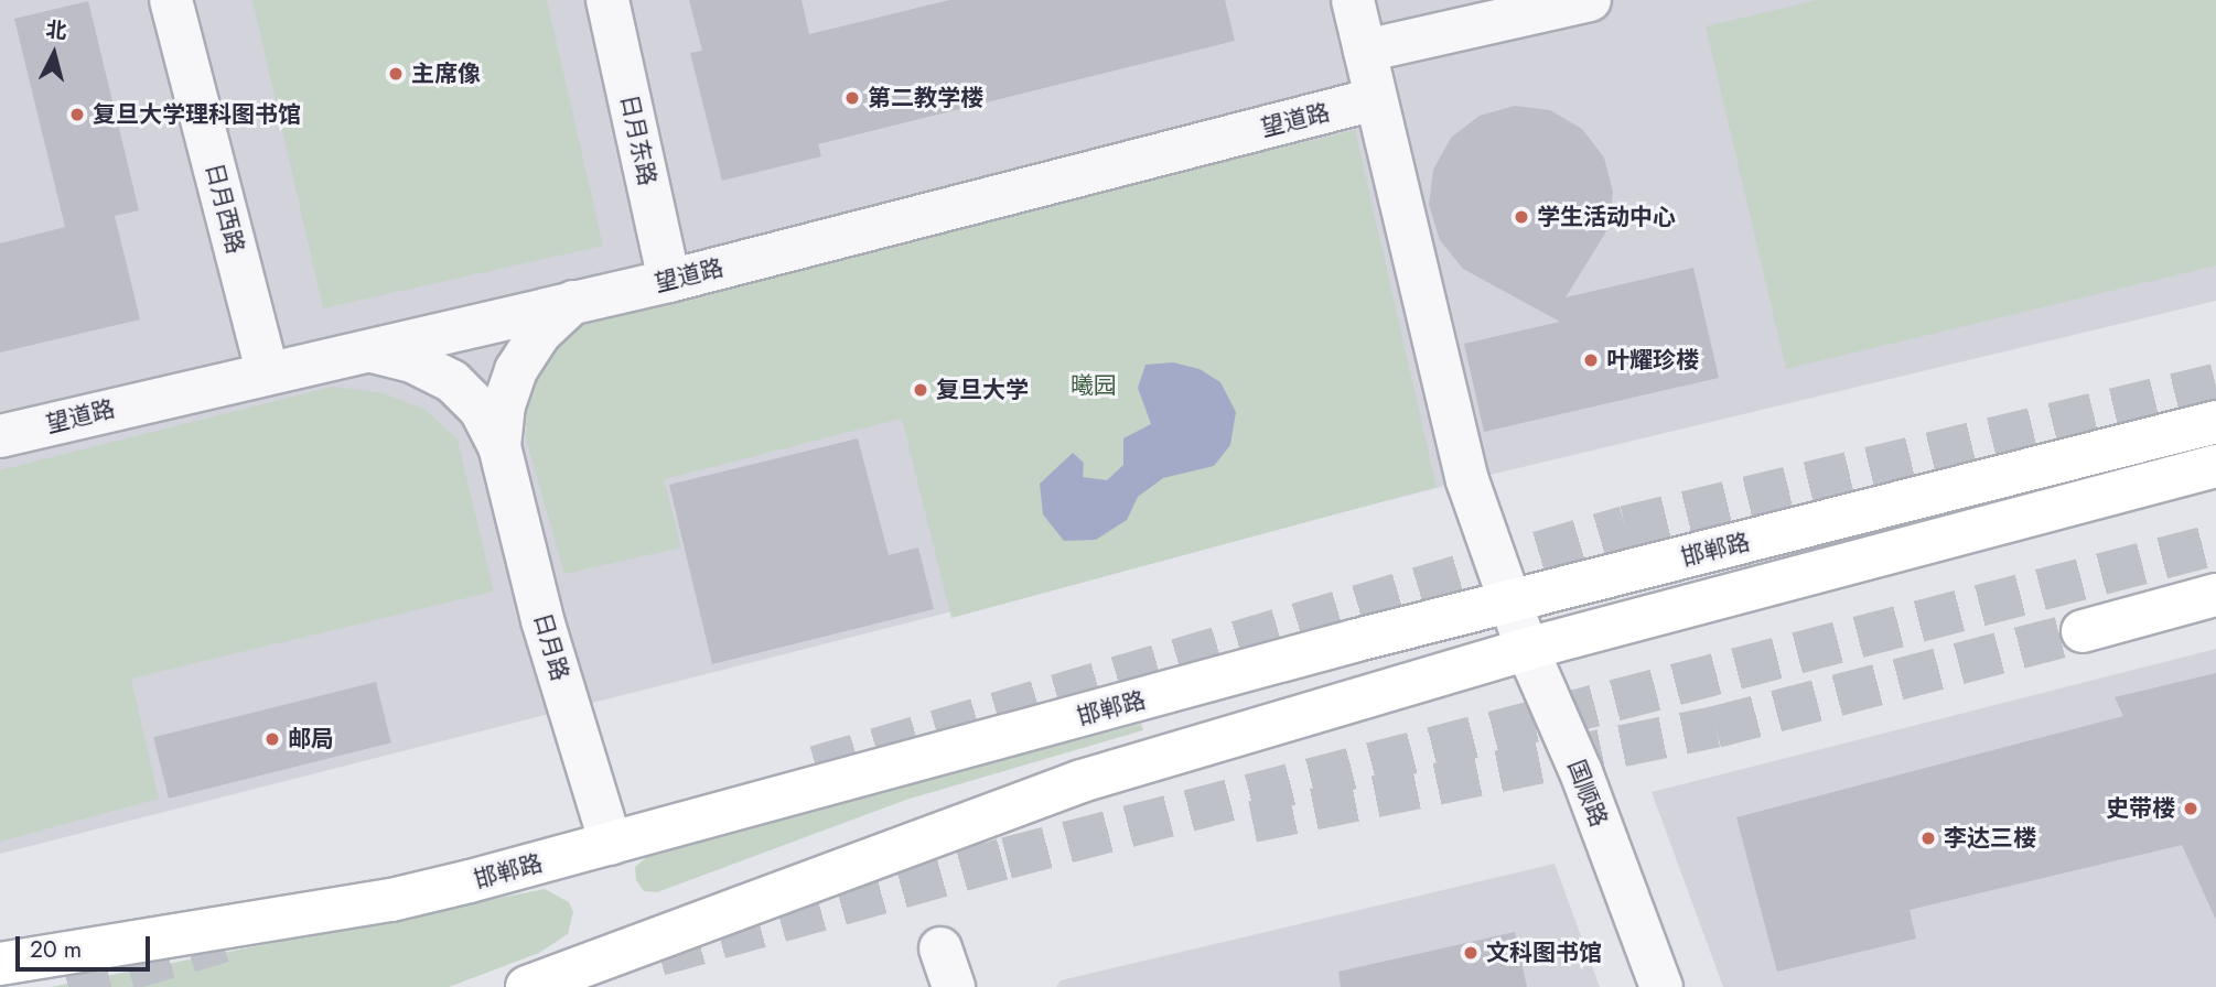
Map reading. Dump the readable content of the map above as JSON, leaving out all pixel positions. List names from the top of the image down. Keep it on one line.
{"streets":{"main road":["邯郸路"],"street":["望道路","日月东路","日月西路","日月路","国顺路"]},"crossings":[["望道路","日月东路"],["望道路","日月西路"],["望道路","国顺路"],["邯郸路","日月路"],["邯郸路","国顺路"]],"parks":["曦园"],"places":["主席像","第二教学楼","复旦大学理科图书馆","学生活动中心","叶耀珍楼","复旦大学","邮局","史带楼","李达三楼","文科图书馆"],"scale_bar":"20 m","north":"top"}
